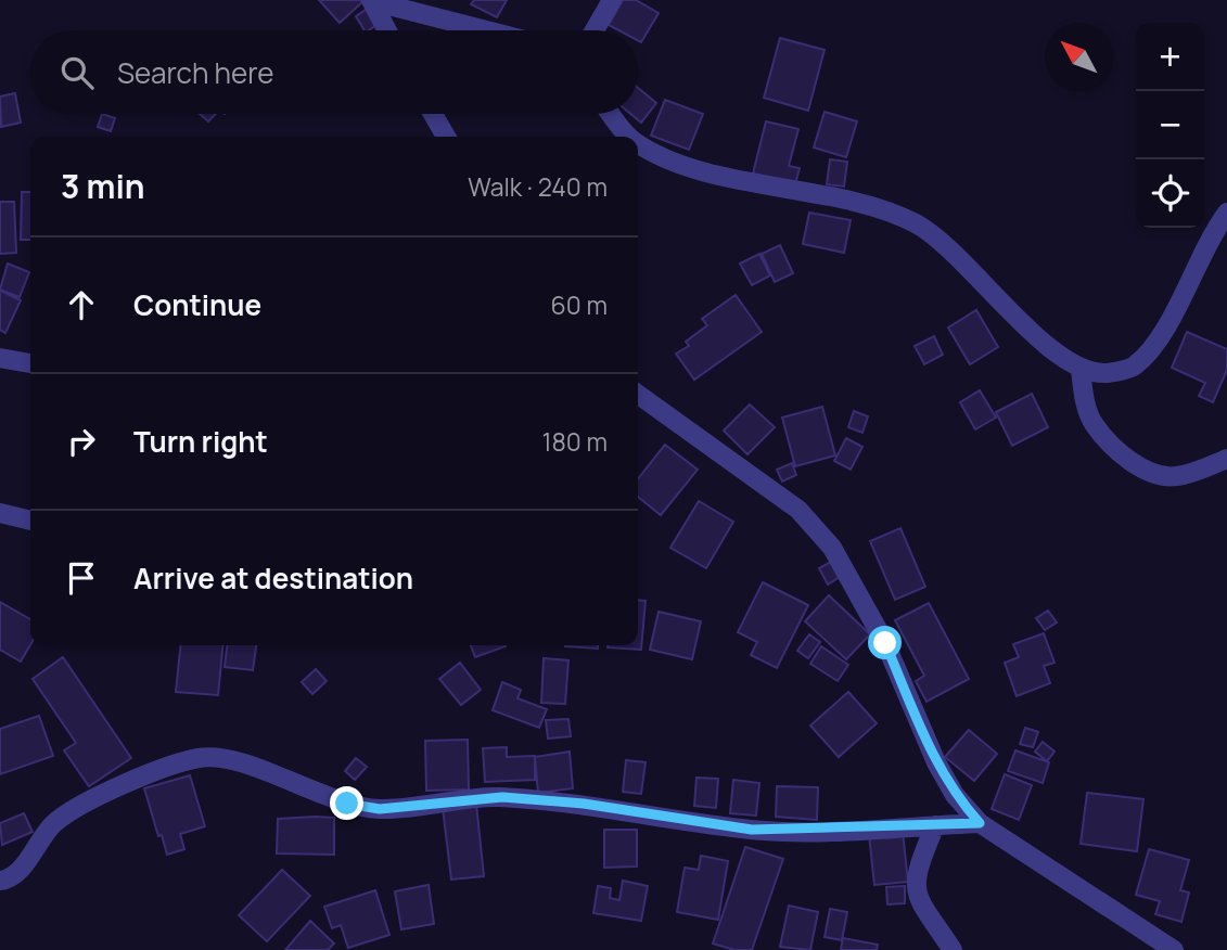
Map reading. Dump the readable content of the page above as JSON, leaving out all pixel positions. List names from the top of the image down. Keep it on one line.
{"north":"top left","page":{"map_buttons":["+","−"],"search":"Search here","heading":["3 min","Walk · 240 m"],"list":[["Continue","60 m"],["Turn right","180 m"],"Arrive at destination"]}}
